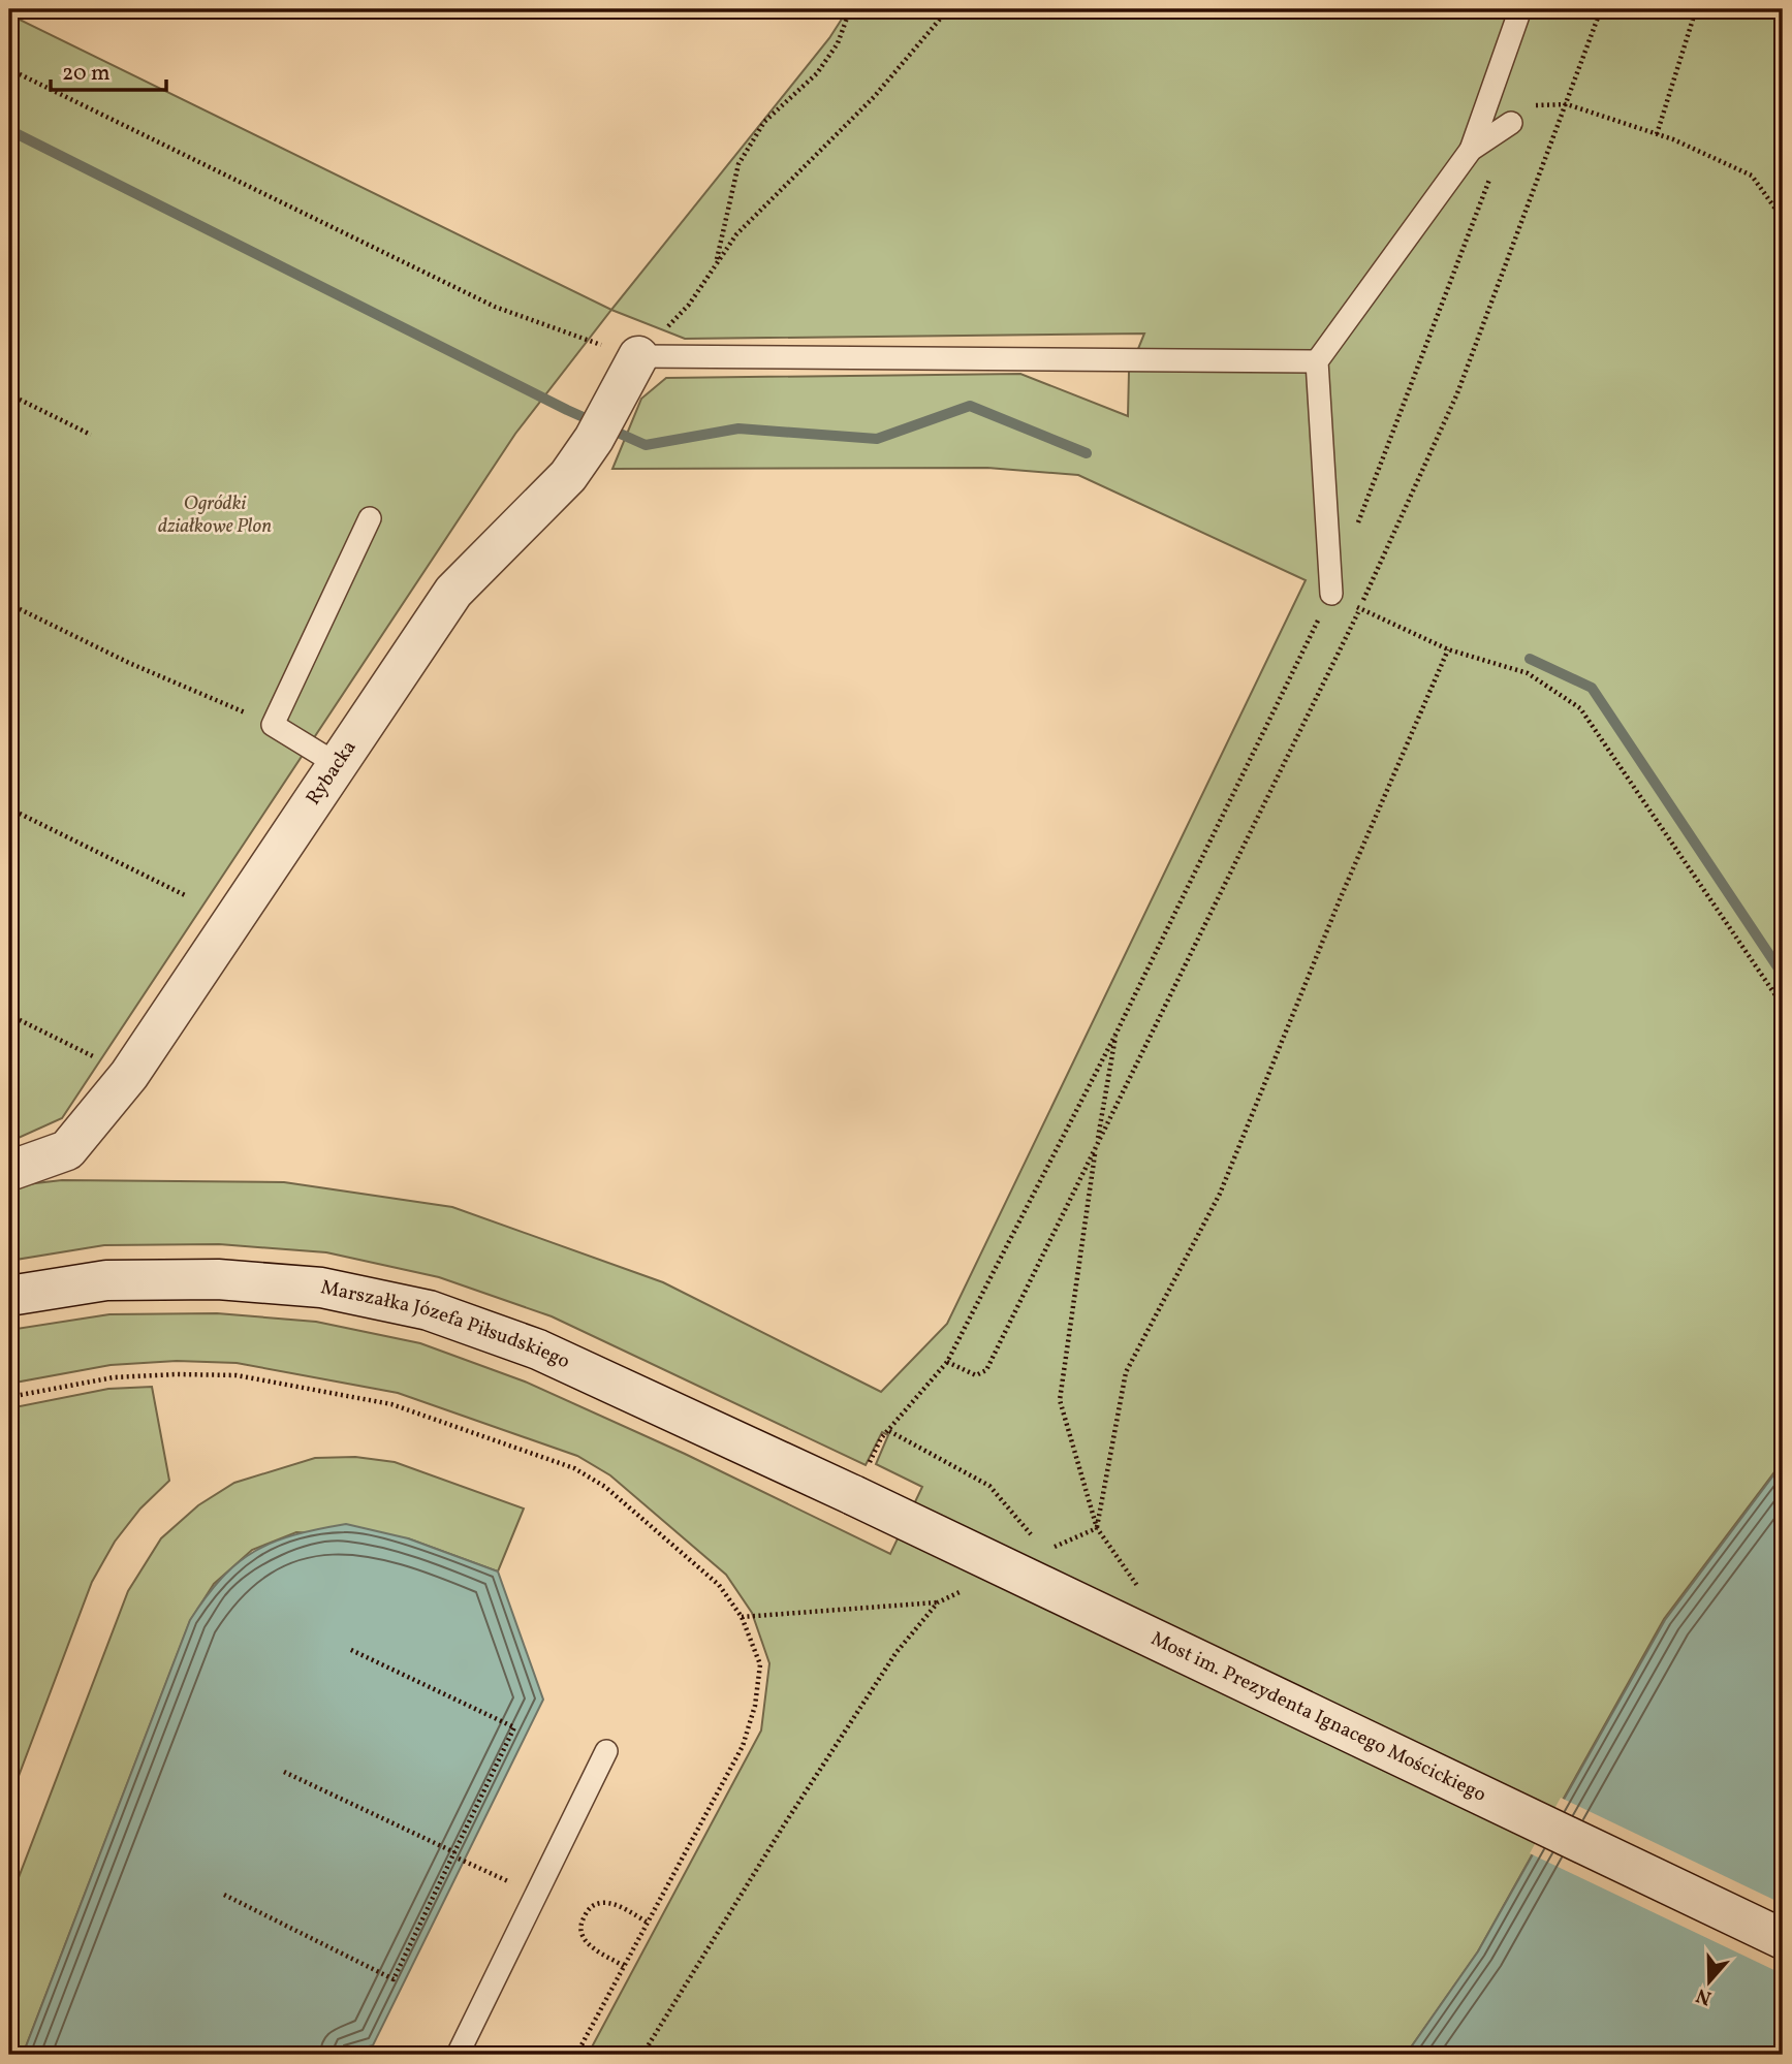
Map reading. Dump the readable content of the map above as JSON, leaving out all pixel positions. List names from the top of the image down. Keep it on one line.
{"streets":{"main road":["Rybacka","Marszałka Józefa Piłsudskiego","Most im. Prezydenta Ignacego Mościckiego"]},"crossings":[["Marszałka Józefa Piłsudskiego","Most im. Prezydenta Ignacego Mościckiego"]],"parks":["Ogródki działkowe Plon"],"scale_bar":"20 m","north":"bottom"}
